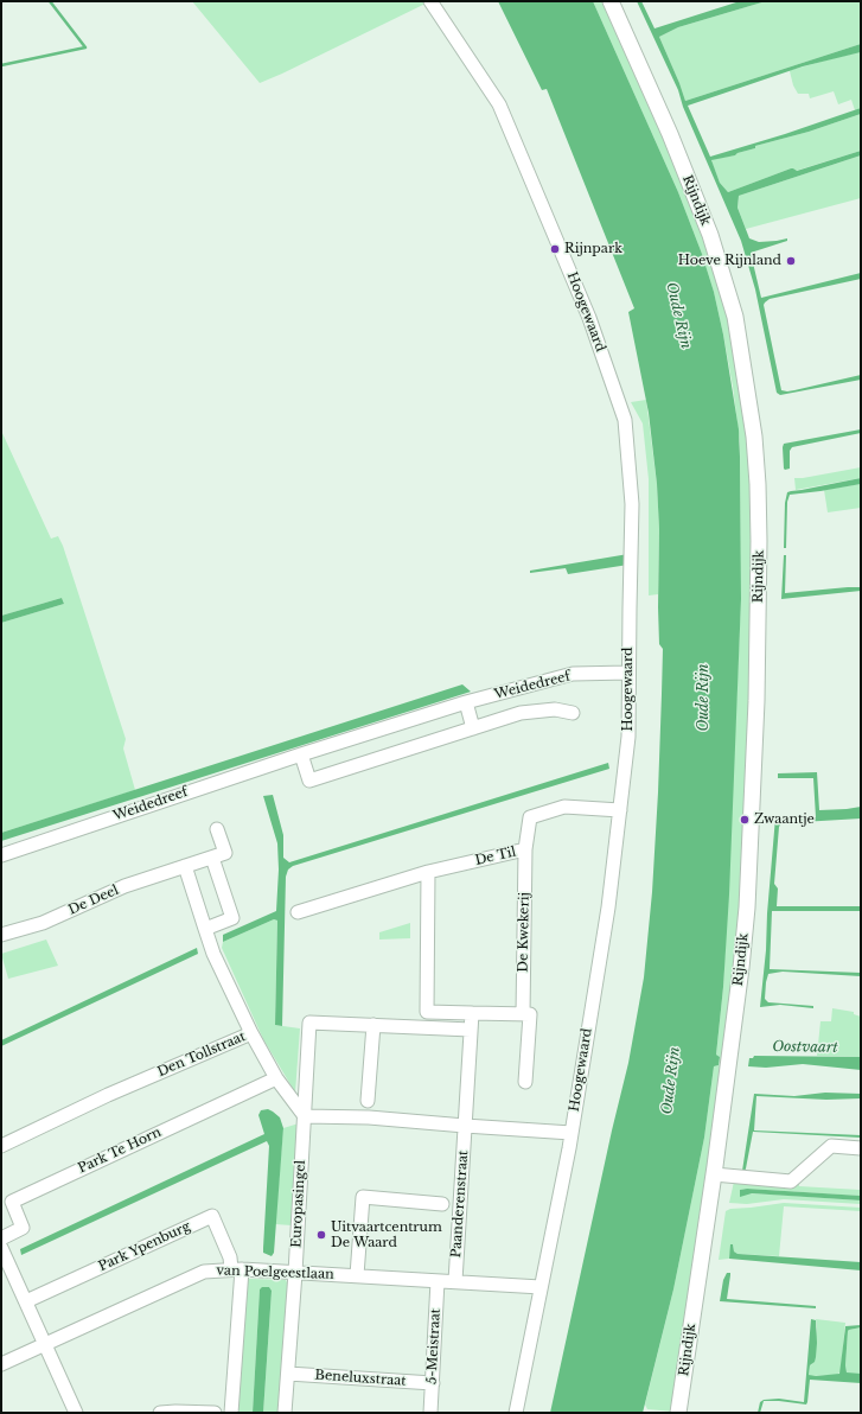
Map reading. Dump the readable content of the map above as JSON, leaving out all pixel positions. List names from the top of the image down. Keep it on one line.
{"streets":{"main road":["Rijndijk"],"street":["Hoogewaard","Weidedreef","De Til","De Deel","De Kwekerij","Den Tollstraat","Park Te Horn","Europasingel","Paanderenstraat","Park Ypenburg","van Poelgeestlaan","5-Meistraat","Beneluxstraat"]},"crossings":[["Hoogewaard","Weidedreef"],["Hoogewaard","De Til"],["Hoogewaard","van Poelgeestlaan"],["De Til","De Kwekerij"],["Den Tollstraat","Park Te Horn"],["Den Tollstraat","Europasingel"],["Europasingel","van Poelgeestlaan"],["Europasingel","Beneluxstraat"],["Paanderenstraat","van Poelgeestlaan"],["Park Ypenburg","van Poelgeestlaan"],["van Poelgeestlaan","5-Meistraat"],["5-Meistraat","Beneluxstraat"]],"water":["Oude Rijn","Oostvaart"],"places":["Rijnpark","Hoeve Rijnland","Zwaantje","Uitvaartcentrum De Waard"]}
